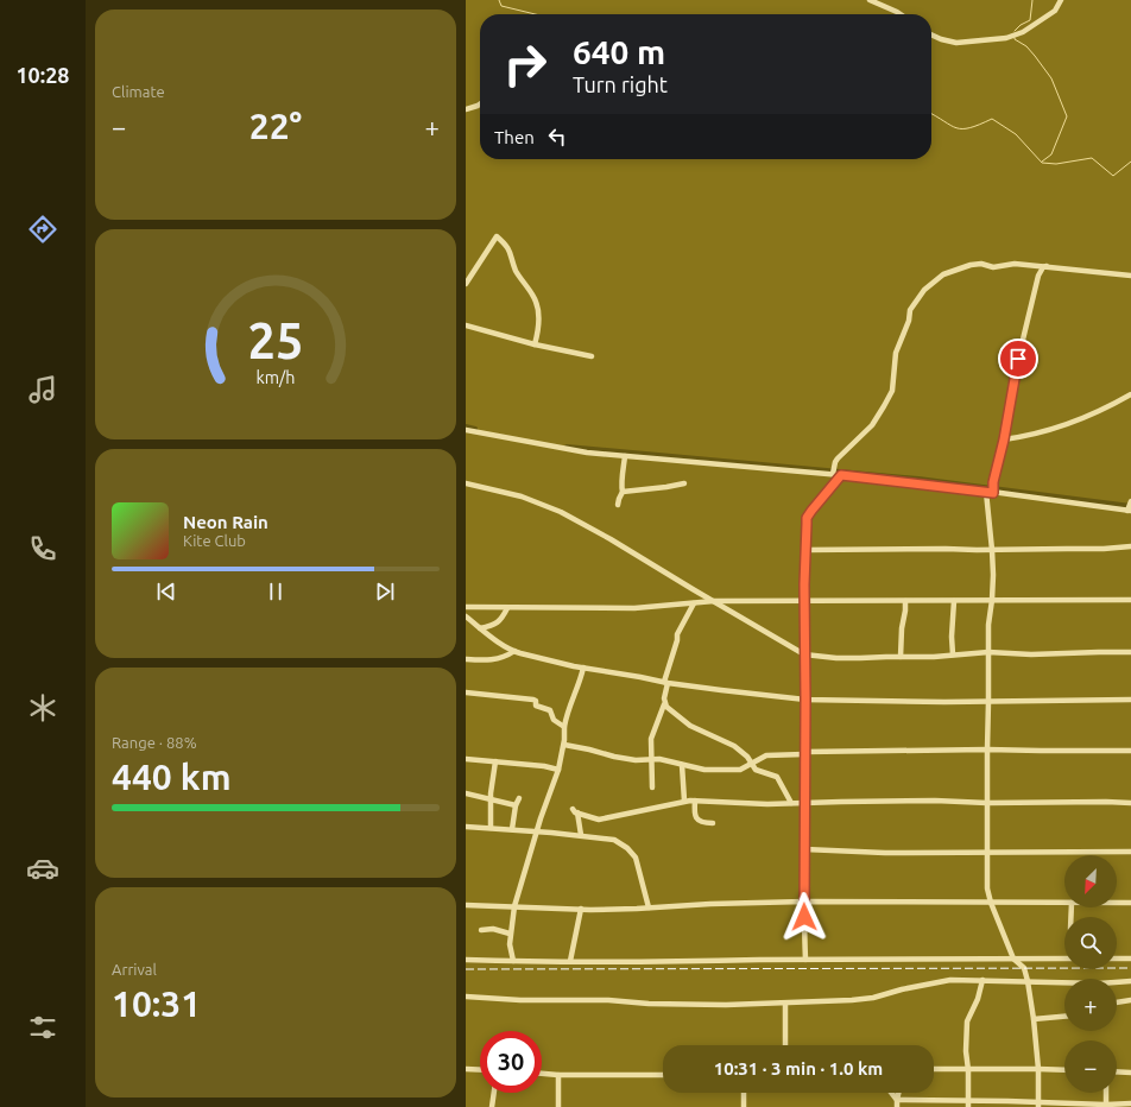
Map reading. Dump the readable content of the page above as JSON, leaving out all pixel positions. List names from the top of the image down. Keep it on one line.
{"north":"bottom left","page":{"tabs":"10:28","tile":["Climate",["Range · 88%","440 km"],["Arrival","10:31"]],"turn":["640 m","Turn right"],"heat":["−","22°","+"],"then":"Then","song":["Neon Rain","Kite Club"],"map_buttons":["+","−"],"limit":"30","trip":"10:31 · 3 min · 1.0 km","gauge":["25","km/h"]}}
